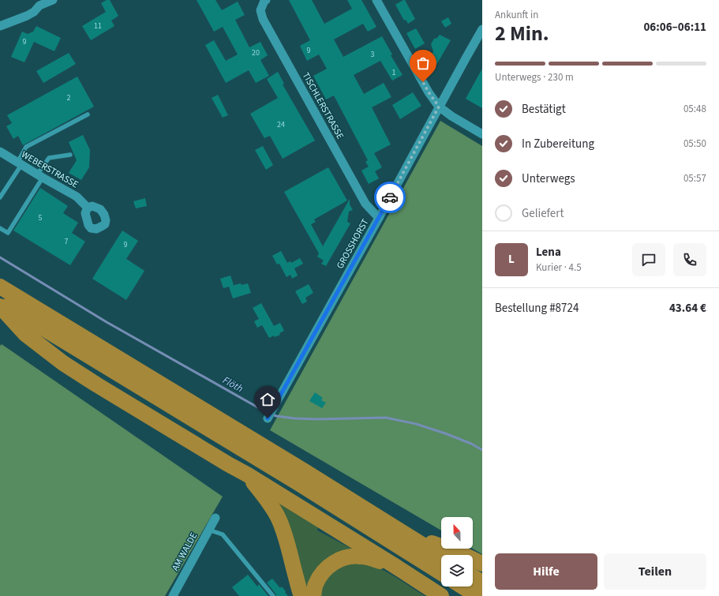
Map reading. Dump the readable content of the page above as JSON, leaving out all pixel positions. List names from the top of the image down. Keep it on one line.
{"streets":{"street":["TISCHLERSTRASSE","WEBERSTRASSE","GROSSHORST","AM WALDE"]},"crossings":[["TISCHLERSTRASSE","GROSSHORST"]],"water":["Flöth"],"house_numbers":["11","9","9","20","3","1","2","24","5","7","9"],"north":"top","page":{"heading":["2 Min.","Ankunft in","06:06–06:11"],"panel":["Lena","Kurier · 4.5","Bestellung #8724","43.64 €"],"bar":"Unterwegs · 230 m","list":[["Bestätigt","05:48"],["In Zubereitung","05:50"],["Unterwegs","05:57"],"Geliefert"],"round":"L","buttons":["Hilfe","Teilen"]}}
